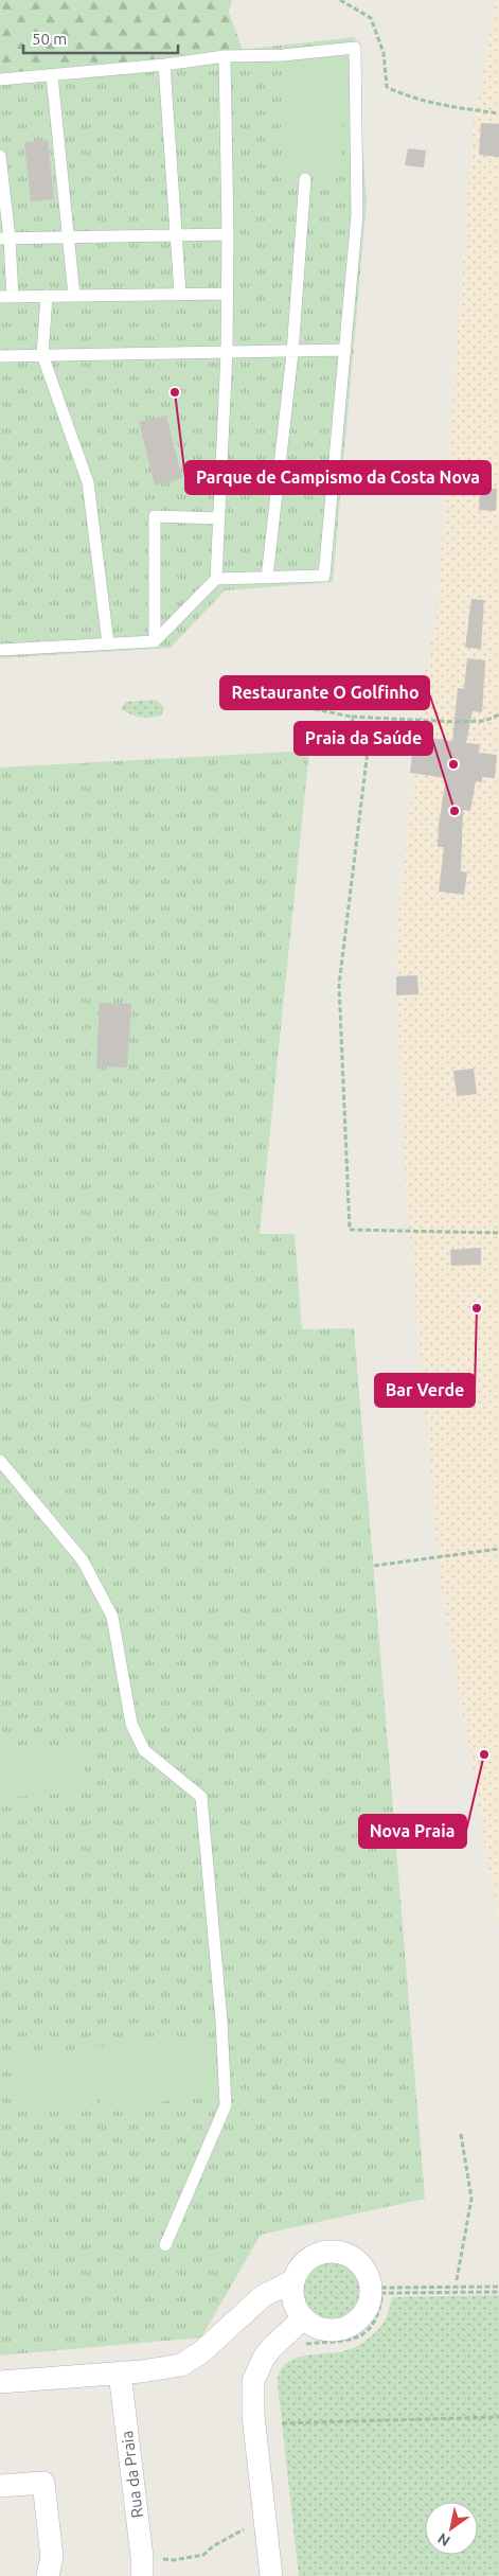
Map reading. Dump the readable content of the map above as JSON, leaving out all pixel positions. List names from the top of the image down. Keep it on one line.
{"streets":{"street":["Rua da Praia"]},"places":["Parque de Campismo da Costa Nova","Restaurante O Golfinho","Praia da Saúde","Bar Verde","Nova Praia"],"scale_bar":"50 m","north":"bottom left"}
